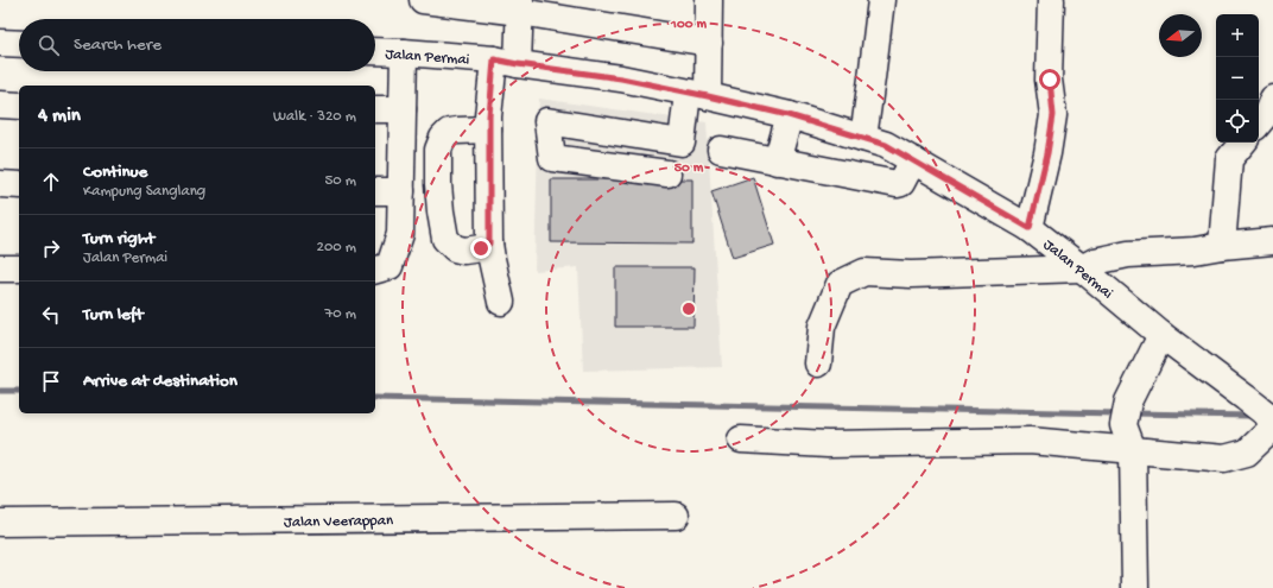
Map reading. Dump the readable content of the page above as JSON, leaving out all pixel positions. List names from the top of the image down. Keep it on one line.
{"streets":{"street":["Jalan Permai","Jalan Veerappan"]},"north":"left","page":{"map_buttons":["+","−"],"search":"Search here","heading":["4 min","Walk · 320 m"],"list":[["Continue","Kampung Sanglang","50 m"],["Turn right","Jalan Permai","200 m"],["Turn left","70 m"],"Arrive at destination"]},"rings":["100 m","50 m"]}
